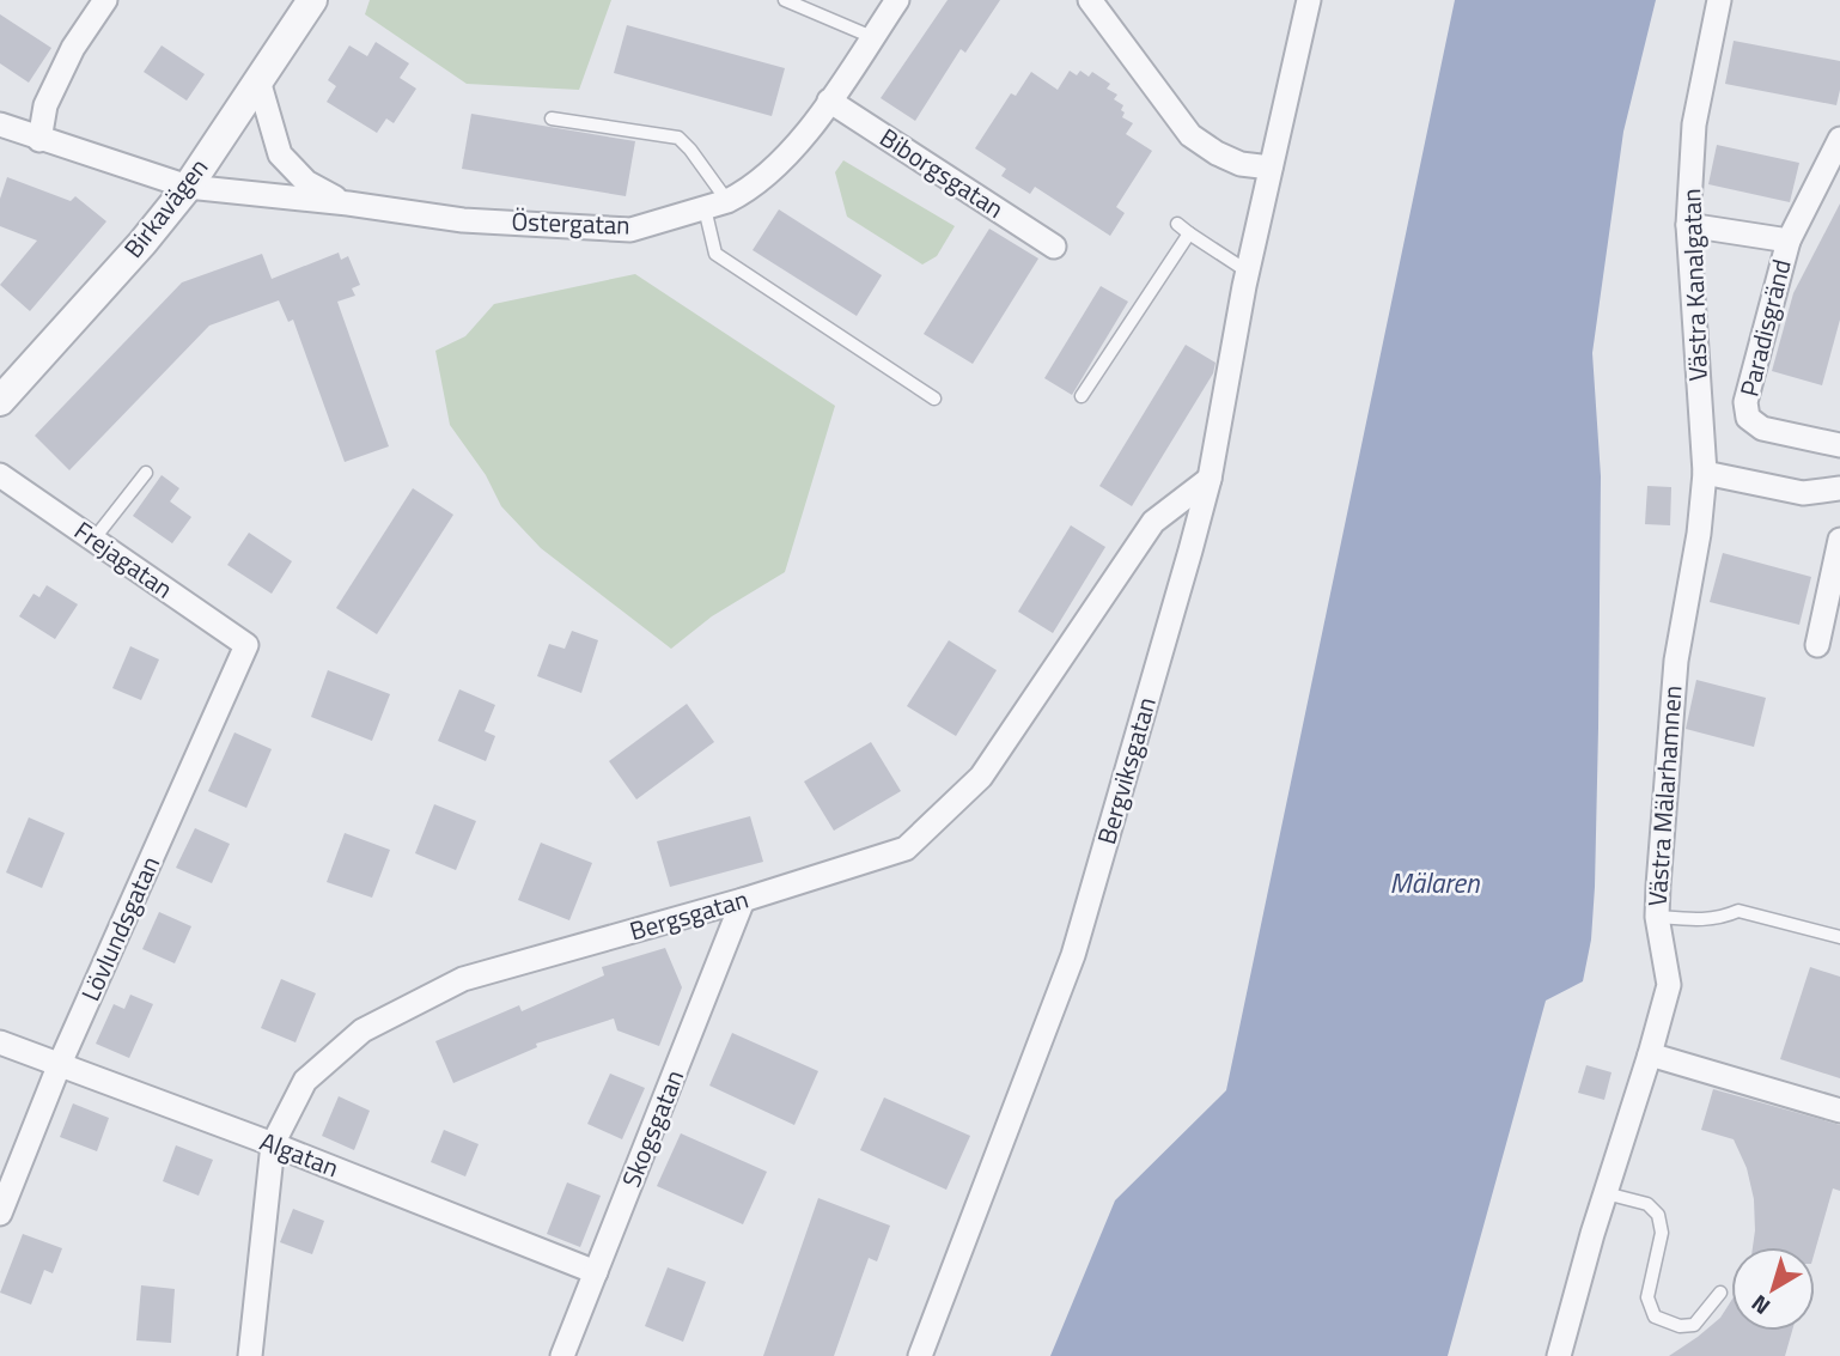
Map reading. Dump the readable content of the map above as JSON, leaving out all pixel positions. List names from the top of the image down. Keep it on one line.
{"streets":{"street":["Biborgsgatan","Birkavägen","Östergatan","Västra Kanalgatan","Paradisgränd","Frejagatan","Bergviksgatan","Västra Mälarhamnen","Bergsgatan","Lövlundsgatan","Skogsgatan","Algatan"]},"crossings":[["Biborgsgatan","Östergatan"],["Birkavägen","Östergatan"],["Västra Kanalgatan","Paradisgränd"],["Västra Kanalgatan","Västra Mälarhamnen"],["Frejagatan","Lövlundsgatan"],["Bergviksgatan","Bergsgatan"],["Bergsgatan","Skogsgatan"],["Bergsgatan","Algatan"],["Lövlundsgatan","Algatan"],["Skogsgatan","Algatan"]],"water":["Mälaren"],"north":"bottom left"}
